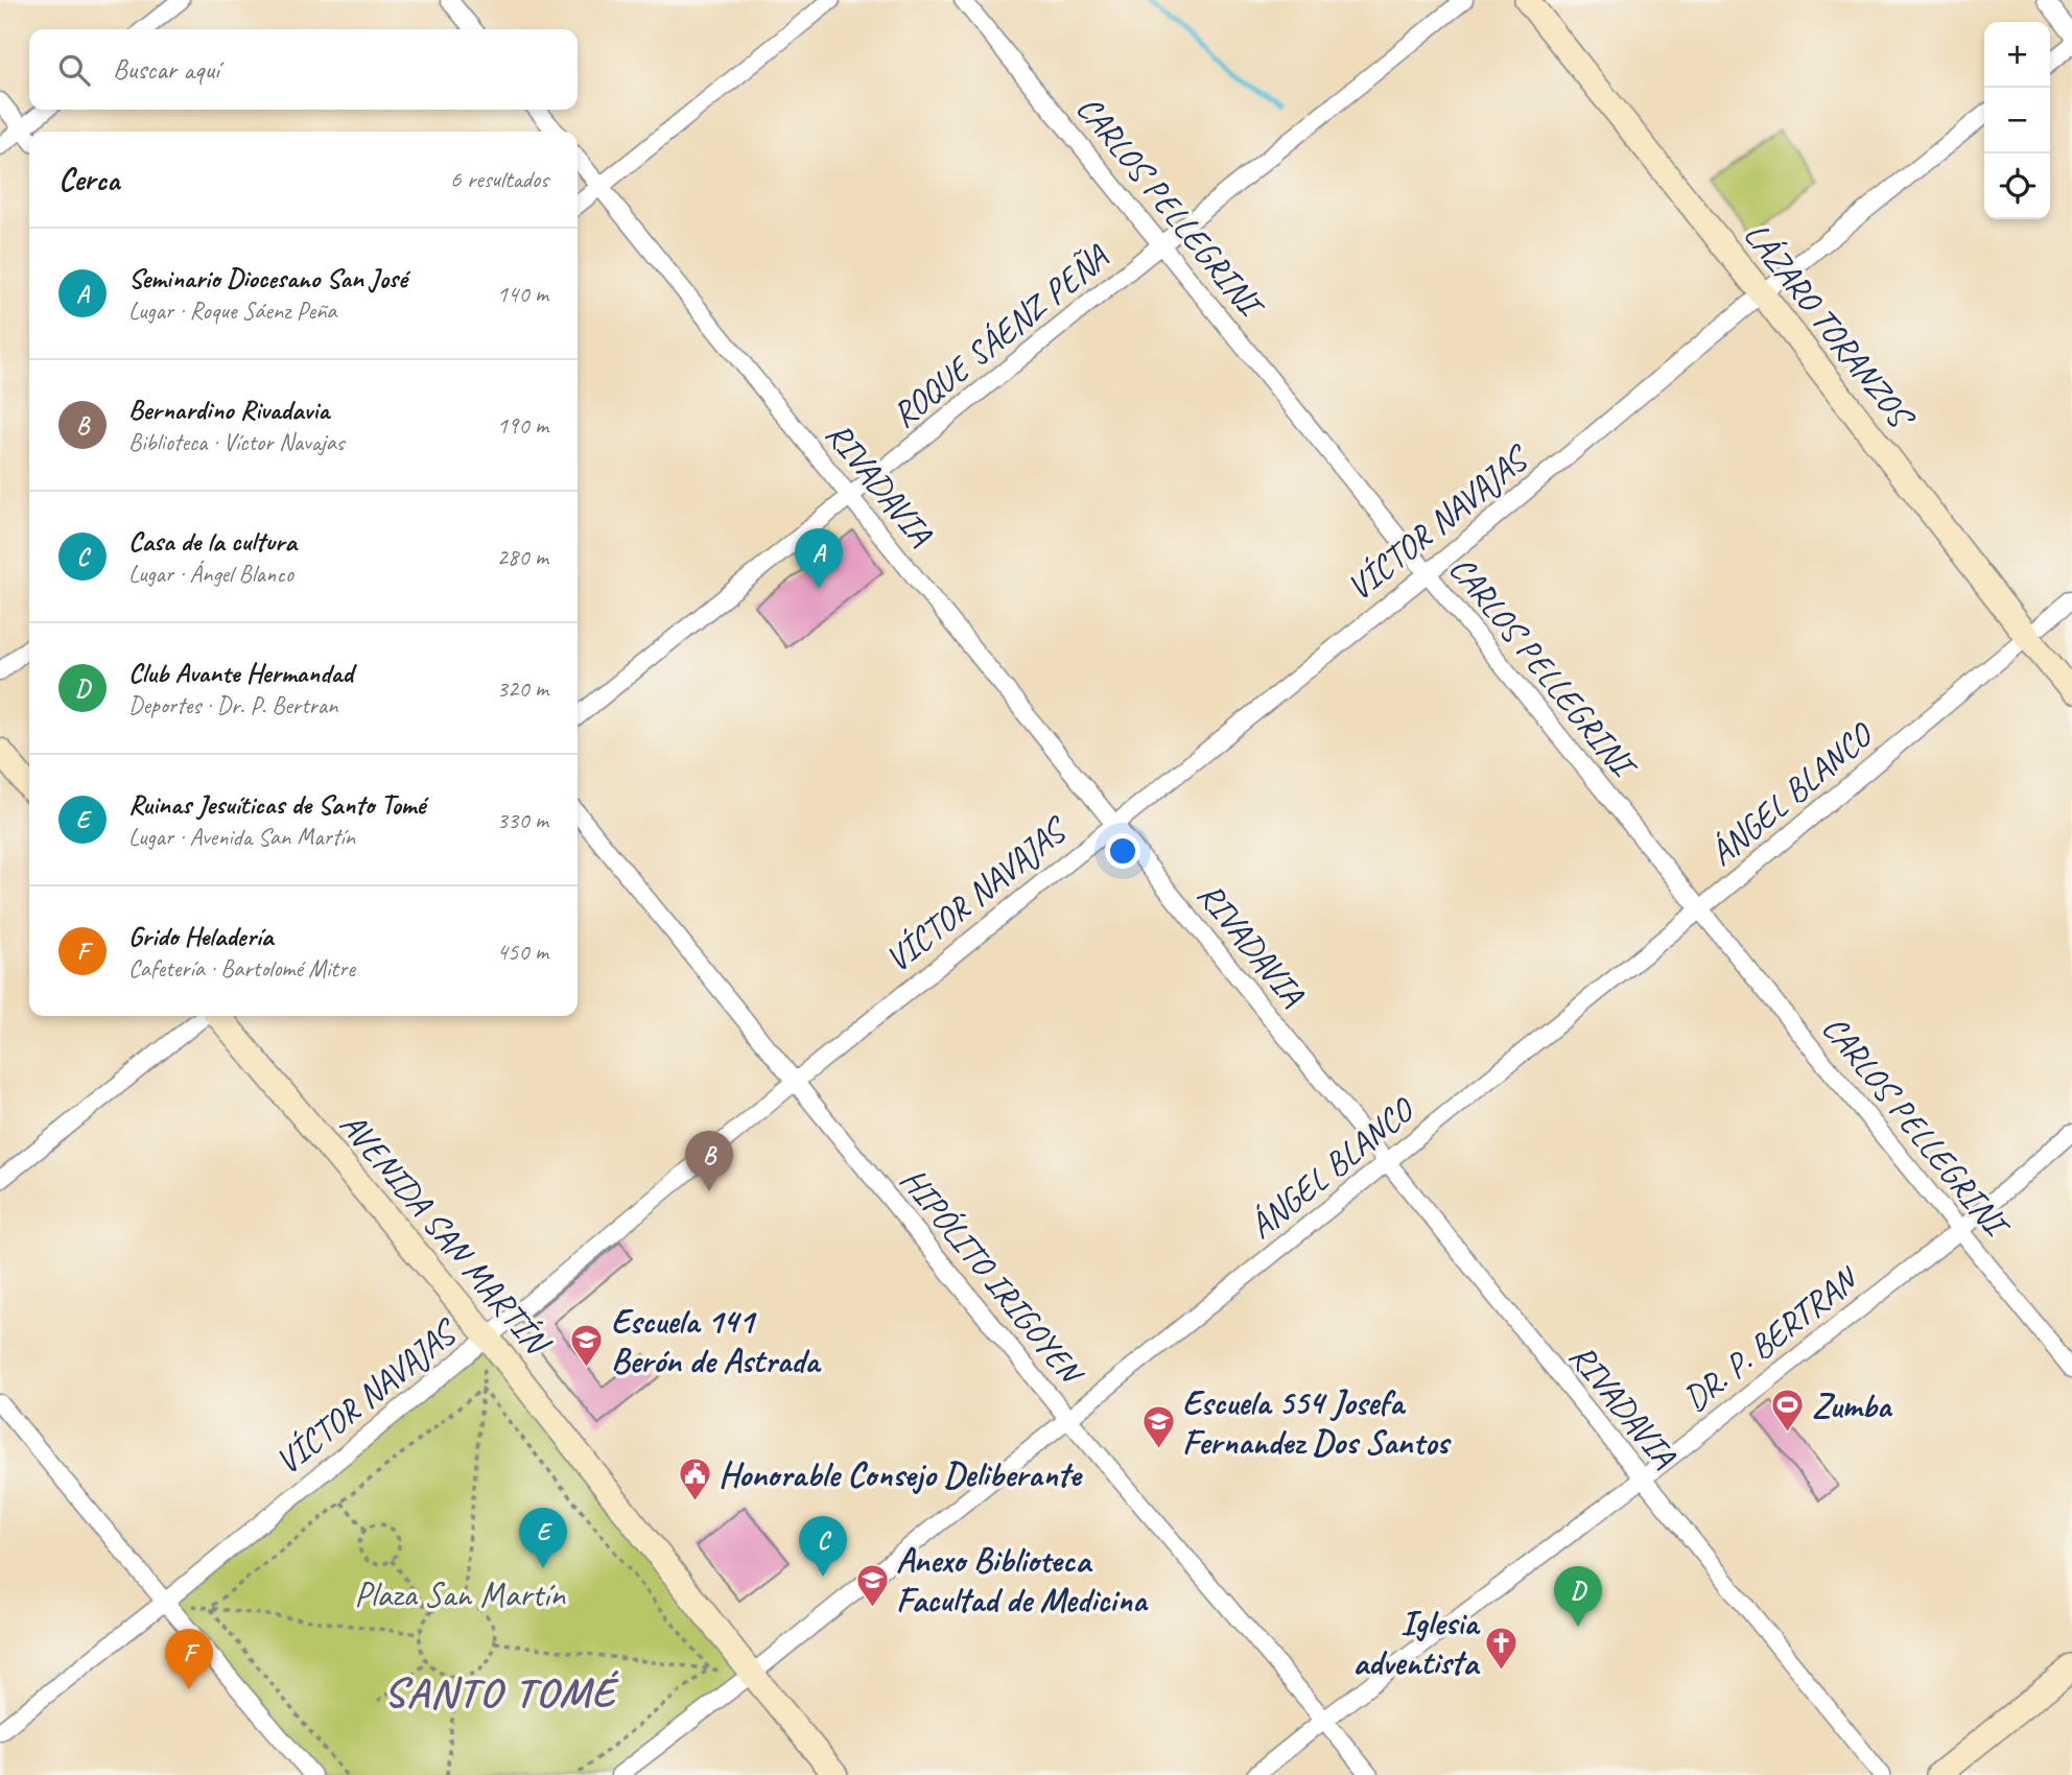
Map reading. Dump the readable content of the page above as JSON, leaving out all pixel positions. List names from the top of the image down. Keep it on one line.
{"streets":{"main road":["LÁZARO TORANZOS","AVENIDA SAN MARTÍN"],"street":["CARLOS PELLEGRINI","ROQUE SÁENZ PEÑA","RIVADAVIA","VÍCTOR NAVAJAS","ÁNGEL BLANCO","HIPÓLITO IRIGOYEN","DR. P. BERTRAN"]},"crossings":[["CARLOS PELLEGRINI","ROQUE SÁENZ PEÑA"],["CARLOS PELLEGRINI","VÍCTOR NAVAJAS"],["CARLOS PELLEGRINI","ÁNGEL BLANCO"],["CARLOS PELLEGRINI","DR. P. BERTRAN"],["LÁZARO TORANZOS","VÍCTOR NAVAJAS"],["LÁZARO TORANZOS","ÁNGEL BLANCO"],["ROQUE SÁENZ PEÑA","RIVADAVIA"],["RIVADAVIA","VÍCTOR NAVAJAS"],["RIVADAVIA","ÁNGEL BLANCO"],["RIVADAVIA","DR. P. BERTRAN"],["VÍCTOR NAVAJAS","AVENIDA SAN MARTÍN"],["VÍCTOR NAVAJAS","HIPÓLITO IRIGOYEN"],["ÁNGEL BLANCO","AVENIDA SAN MARTÍN"],["ÁNGEL BLANCO","HIPÓLITO IRIGOYEN"],["HIPÓLITO IRIGOYEN","DR. P. BERTRAN"]],"districts":["SANTO TOMÉ"],"parks":["Plaza San Martín"],"places":{"school or university":["Escuela 141 Berón de Astrada","Escuela 554 Josefa Fernandez Dos Santos","Anexo Biblioteca Facultad de Medicina"],"sports":["Zumba"],"public building":["Honorable Consejo Deliberante"],"church":["Iglesia adventista"]},"page":{"map_buttons":["+","−"],"search":"Buscar aquí","heading":["Cerca","6 resultados"],"list":[{"mark":"A","name":"Seminario Diocesano San José","note":"Lugar · Roque Sáenz Peña","value":"140 m"},{"mark":"B","name":"Bernardino Rivadavia","note":"Biblioteca · Víctor Navajas","value":"190 m"},{"mark":"C","name":"Casa de la cultura","note":"Lugar · Ángel Blanco","value":"280 m"},{"mark":"D","name":"Club Avante Hermandad","note":"Deportes · Dr. P. Bertran","value":"320 m"},{"mark":"E","name":"Ruinas Jesuíticas de Santo Tomé","note":"Lugar · Avenida San Martín","value":"330 m"},{"mark":"F","name":"Grido Heladería","note":"Cafetería · Bartolomé Mitre","value":"450 m"}],"pins":["A","B","E","C","D","F"]}}
